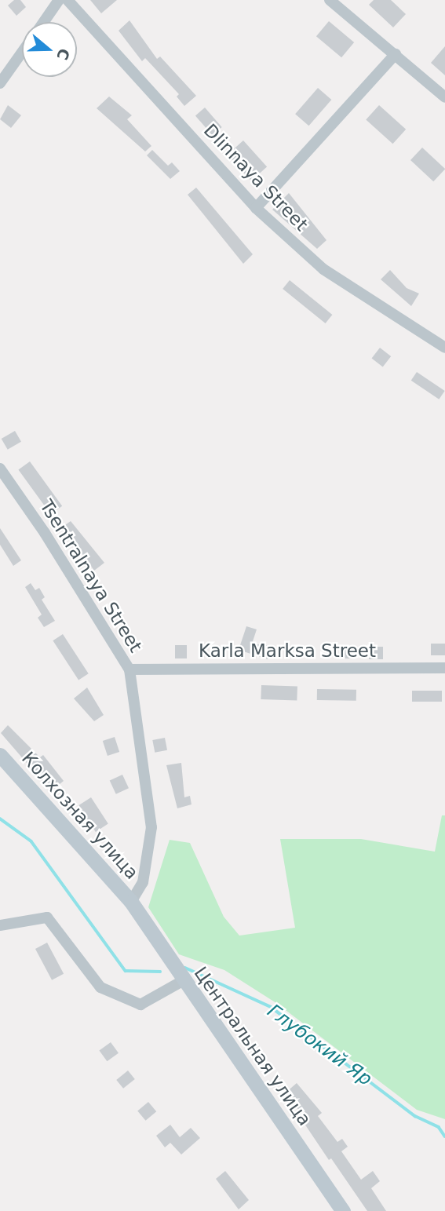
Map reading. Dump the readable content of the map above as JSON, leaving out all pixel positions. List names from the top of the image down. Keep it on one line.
{"streets":{"street":["Dlinnaya Street","Tsentralnaya Street","Karla Marksa Street","Колхозная улица","Центральная улица"]},"crossings":[["Tsentralnaya Street","Karla Marksa Street"],["Tsentralnaya Street","Колхозная улица"],["Tsentralnaya Street","Центральная улица"],["Колхозная улица","Центральная улица"]],"water":["Глубокий Яр"],"north":"right"}
